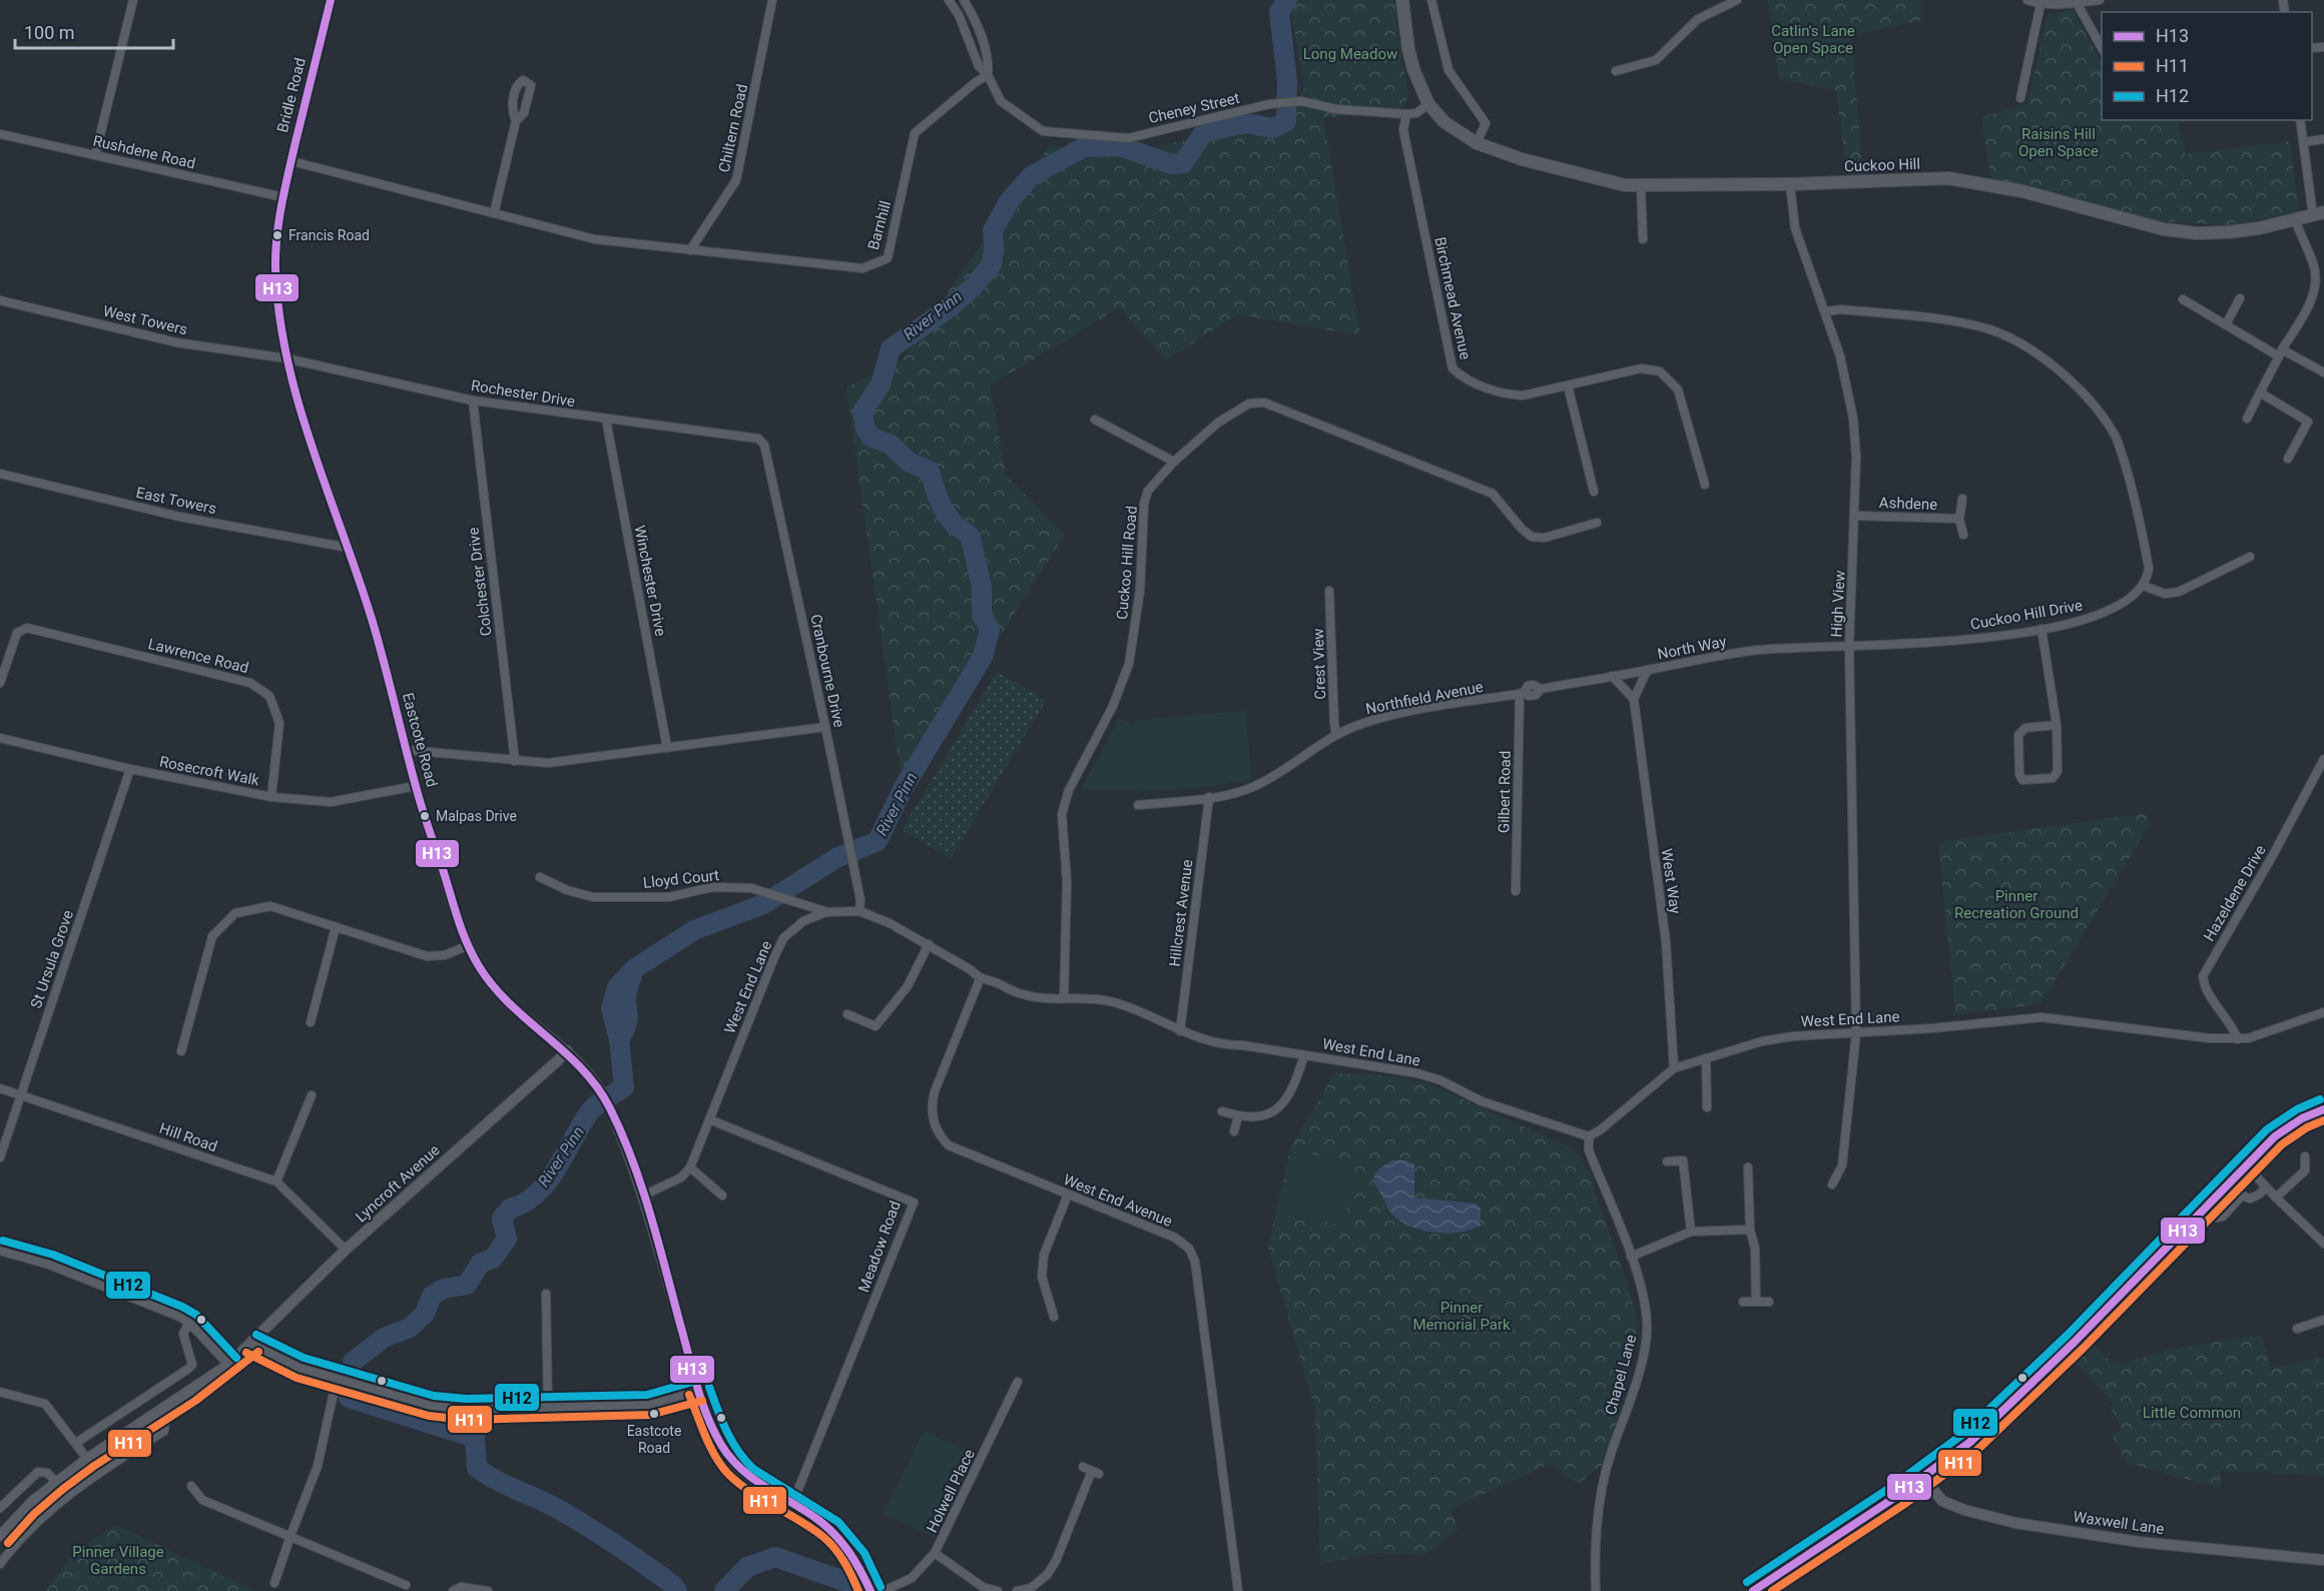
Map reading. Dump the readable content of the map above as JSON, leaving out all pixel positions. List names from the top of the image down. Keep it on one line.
{"streets":{"main road":["Cuckoo Hill"],"street":["Bridle Road","Cheney Street","Chiltern Road","Rushdene Road","Barnhill","Birchmead Avenue","West Towers","Rochester Drive","East Towers","Ashdene","Cuckoo Hill Road","Winchester Drive","Colchester Drive","High View","Cuckoo Hill Drive","North Way","Lawrence Road","Crest View","Cranbourne Drive","Northfield Avenue","Eastcote Road","Rosecroft Walk","Gilbert Road","Lloyd Court","West Way","Hazeldene Drive","Hillcrest Avenue","St Ursula Grove","West End Lane","Hill Road","Lyncroft Avenue","West End Avenue","Meadow Road","Chapel Lane","Holwell Place","Waxwell Lane"]},"crossings":[["Bridle Road","Rushdene Road"],["Bridle Road","Eastcote Road"],["Cheney Street","Cuckoo Hill"],["Cheney Street","Barnhill"],["Cheney Street","Birchmead Avenue"],["Chiltern Road","Barnhill"],["Rushdene Road","Eastcote Road"],["Cuckoo Hill","High View"],["West Towers","Rochester Drive"],["West Towers","Eastcote Road"],["Rochester Drive","Winchester Drive"],["Rochester Drive","Colchester Drive"],["Rochester Drive","Cranbourne Drive"],["Rochester Drive","Eastcote Road"],["East Towers","Eastcote Road"],["Ashdene","High View"],["Cuckoo Hill Road","West End Lane"],["High View","Cuckoo Hill Drive"],["High View","North Way"],["High View","West End Lane"],["Cuckoo Hill Drive","North Way"],["North Way","Northfield Avenue"],["North Way","Gilbert Road"],["Lawrence Road","Rosecroft Walk"],["Crest View","Northfield Avenue"],["Cranbourne Drive","West End Lane"],["Northfield Avenue","Gilbert Road"],["Northfield Avenue","Hillcrest Avenue"],["Eastcote Road","Rosecroft Walk"],["Eastcote Road","Lyncroft Avenue"],["Eastcote Road","Meadow Road"],["Rosecroft Walk","St Ursula Grove"],["Lloyd Court","West End Lane"],["West Way","West End Lane"],["Hazeldene Drive","West End Lane"],["Hillcrest Avenue","West End Lane"],["St Ursula Grove","Hill Road"],["West End Lane","West End Avenue"],["West End Lane","Meadow Road"],["West End Lane","Chapel Lane"],["Hill Road","Lyncroft Avenue"]],"water":["River Pinn"],"parks":["Catlin's Lane Open Space","Long Meadow","Raisins Hill Open Space","Pinner Recreation Ground","Pinner Memorial Park","Little Common","Pinner Village Gardens"],"places":["Francis Road","Malpas Drive","Eastcote Road"],"lines":["transit line H13","transit line H12","transit line H11"],"legend":["H13","H11","H12"],"scale_bar":"100 m"}
